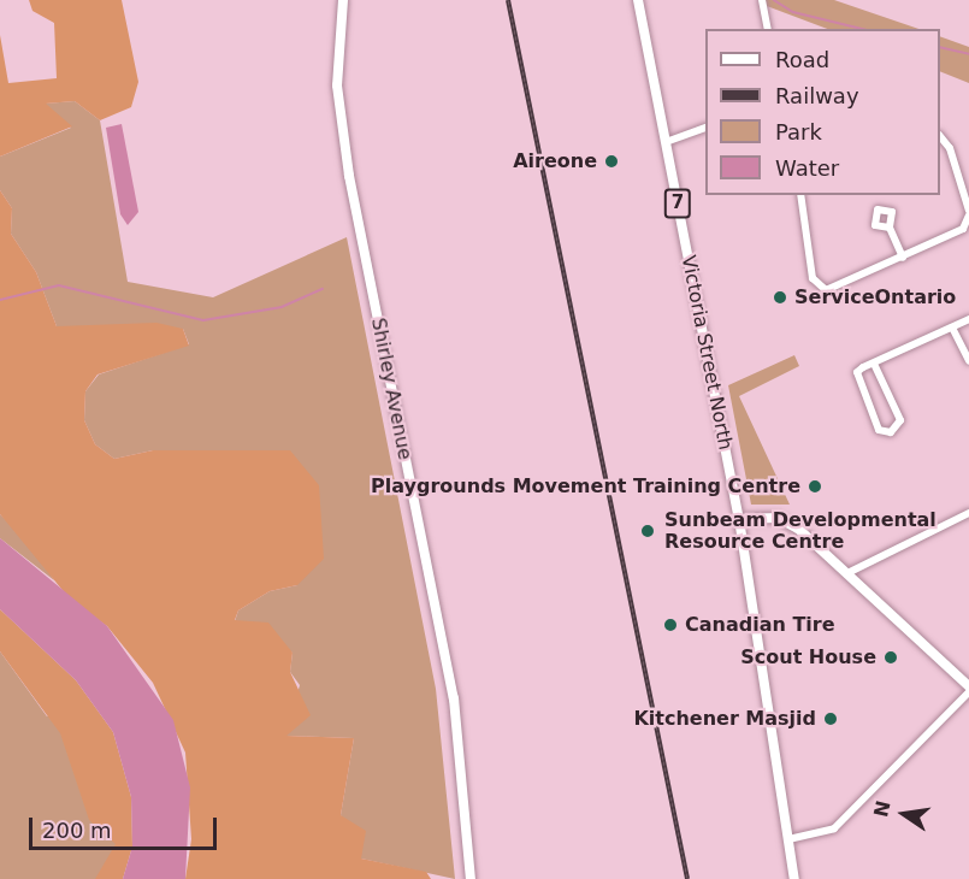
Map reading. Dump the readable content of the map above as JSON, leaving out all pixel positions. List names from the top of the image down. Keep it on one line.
{"streets":{"main road":["7","Victoria Street North","Shirley Avenue"]},"places":["Aireone","ServiceOntario","Playgrounds Movement Training Centre","Sunbeam Developmental Resource Centre","Canadian Tire","Scout House","Kitchener Masjid"],"legend":["Road","Railway","Park","Water"],"scale_bar":"200 m","north":"left"}
